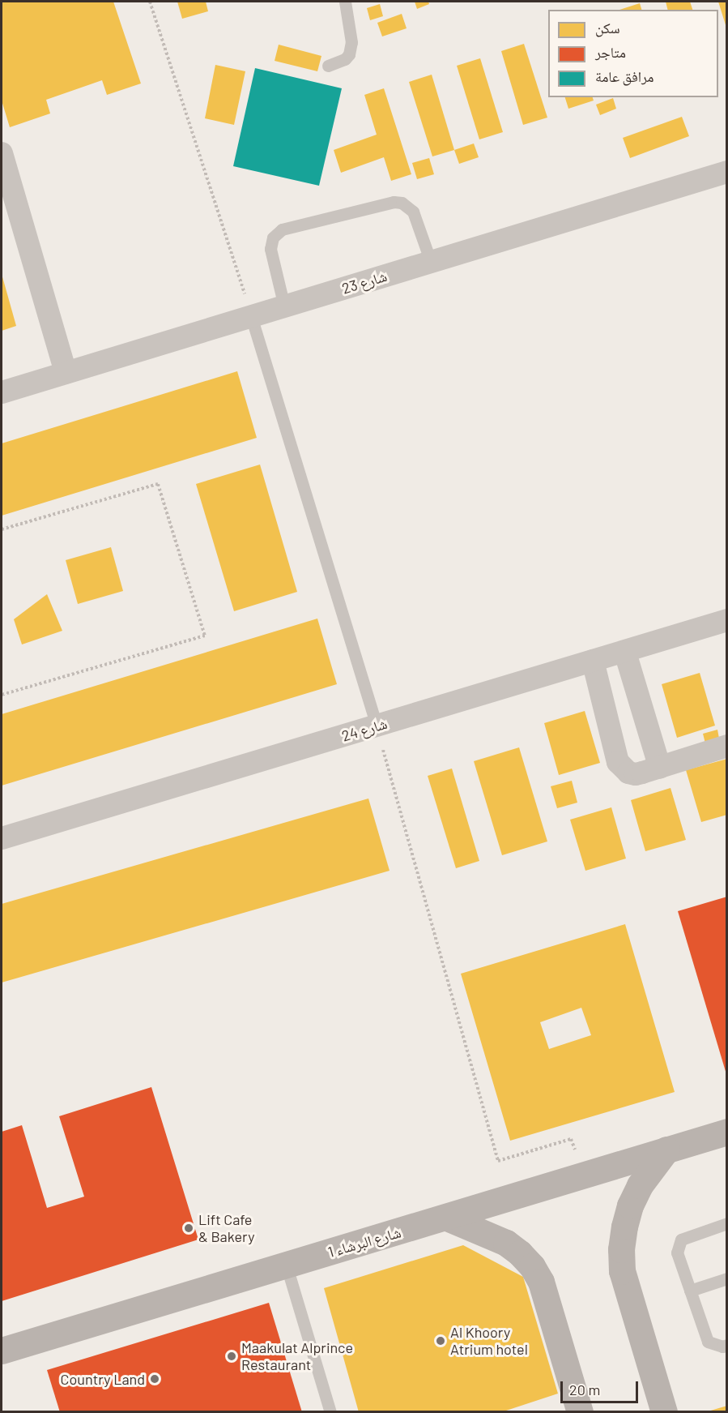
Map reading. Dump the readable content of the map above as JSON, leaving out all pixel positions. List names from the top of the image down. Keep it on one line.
{"streets":{"street":["شارع 23","شارع 24","شارع البرشاء 1"]},"places":["Lift Cafe & Bakery","Al Khoory Atrium hotel","Maakulat Alprince Restaurant","Country Land"],"legend":["سكن","متاجر","مرافق عامة"],"scale_bar":"20 m"}
